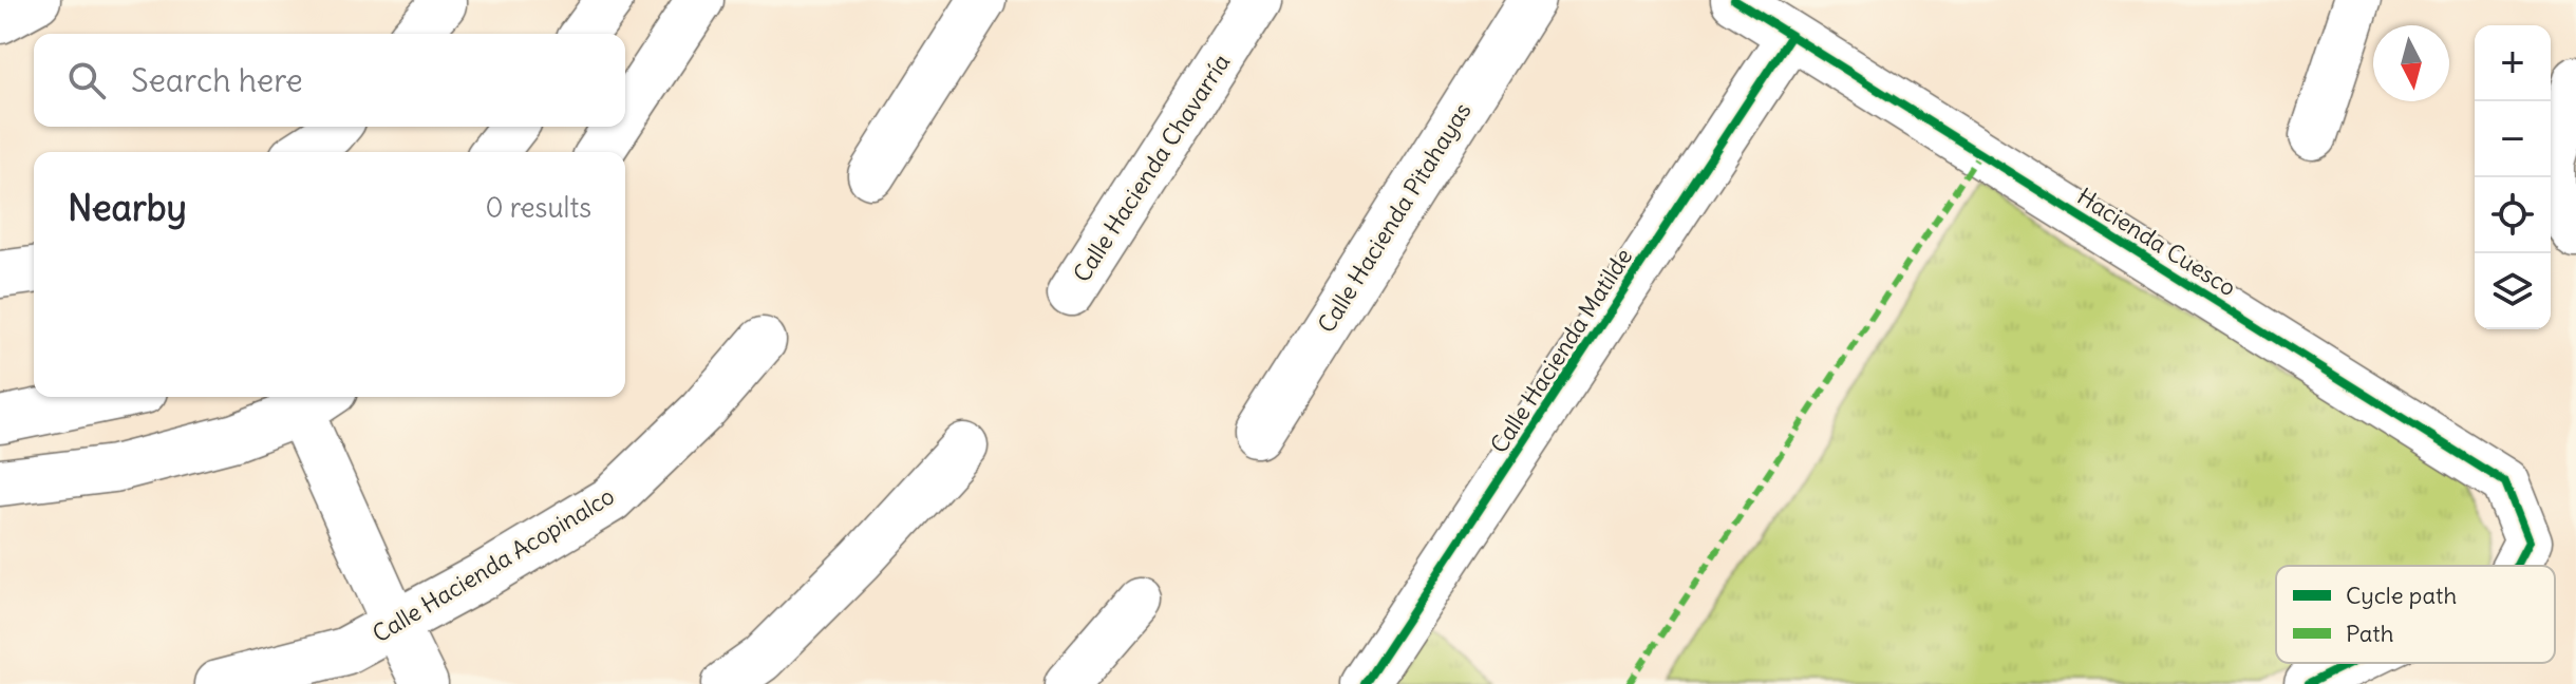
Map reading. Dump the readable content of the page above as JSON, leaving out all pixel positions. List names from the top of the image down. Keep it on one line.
{"streets":{"street":["Calle Hacienda Chavarría","Calle Hacienda Pitahayas","Hacienda Cuesco","Calle Hacienda Matilde","Calle Hacienda Acopinalco"]},"crossings":[["Hacienda Cuesco","Calle Hacienda Matilde"]],"legend":["Cycle path","Path"],"north":"bottom","page":{"map_buttons":["+","−"],"search":"Search here","heading":["Nearby","0 results"]}}
